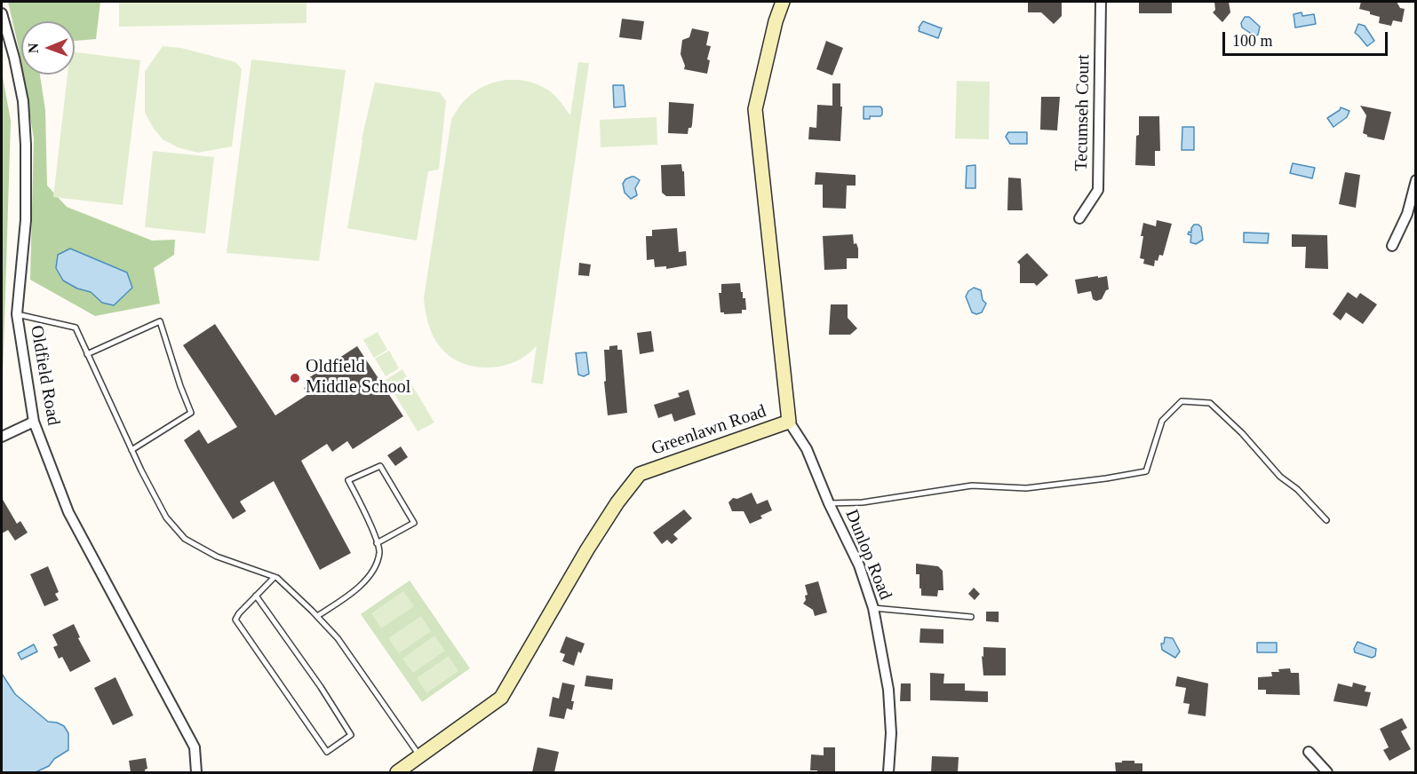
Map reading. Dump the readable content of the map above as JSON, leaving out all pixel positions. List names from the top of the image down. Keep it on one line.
{"streets":{"main road":["Greenlawn Road"],"street":["Tecumseh Court","Oldfield Road","Dunlop Road"]},"crossings":[["Greenlawn Road","Dunlop Road"]],"places":["Oldfield Middle School"],"scale_bar":"100 m","north":"left"}
